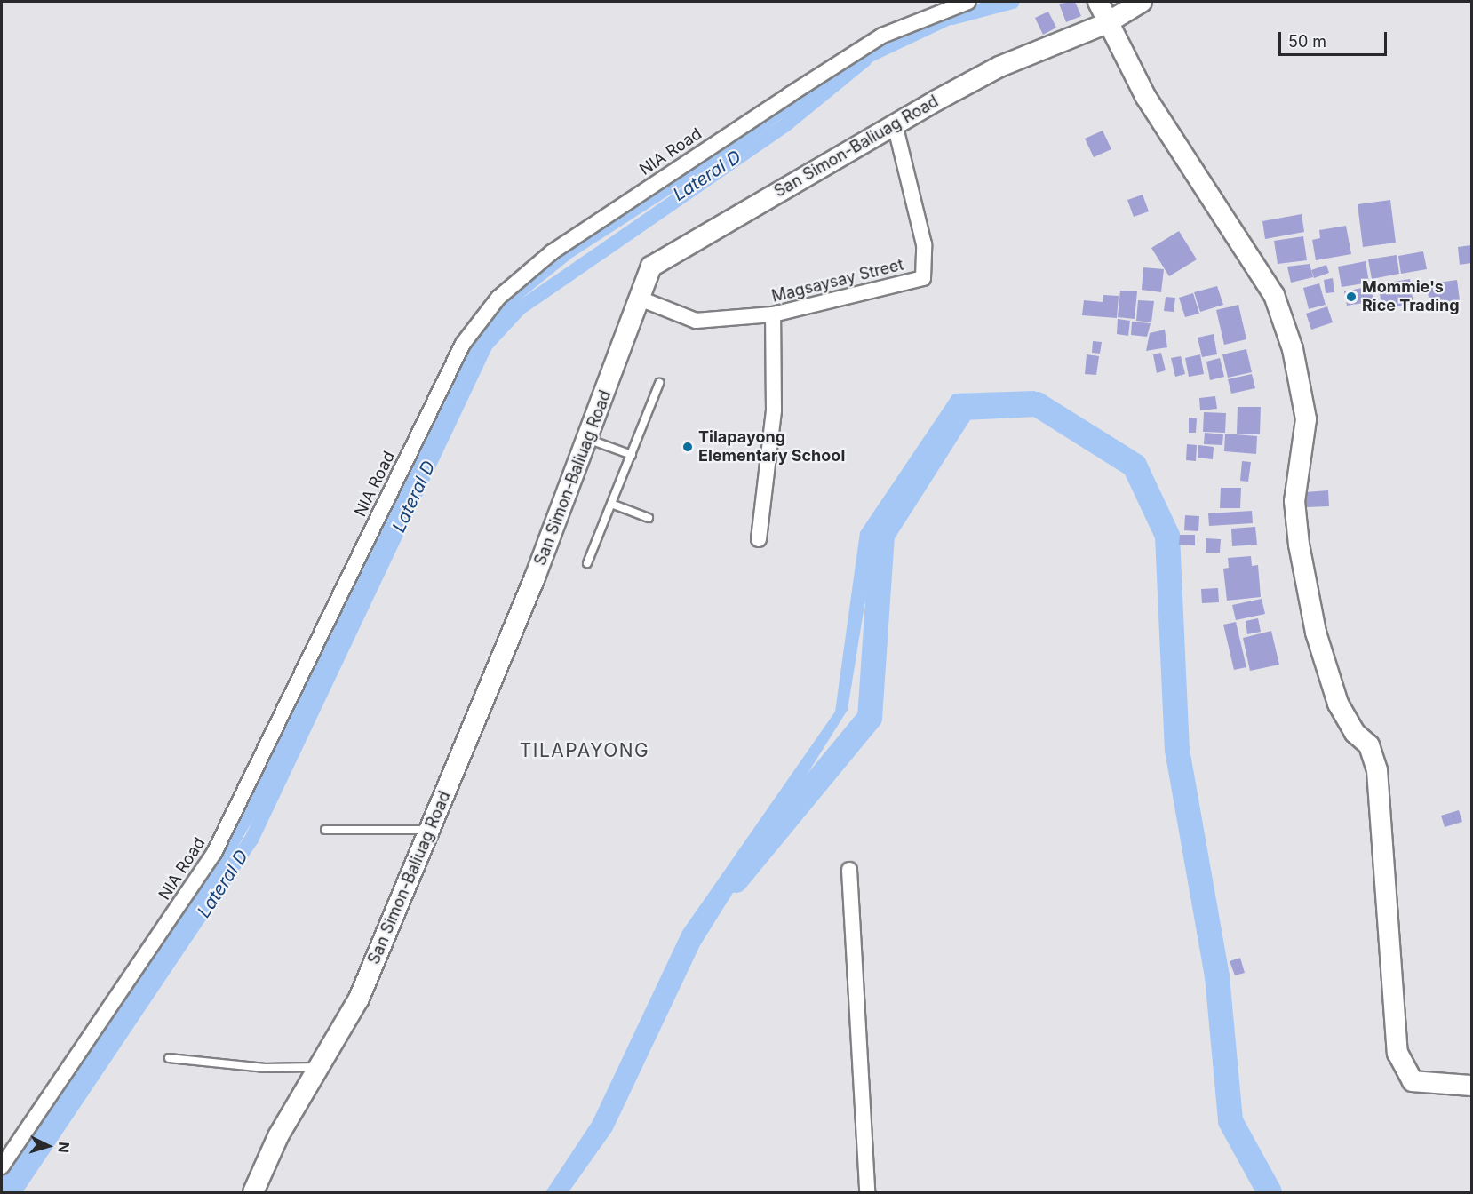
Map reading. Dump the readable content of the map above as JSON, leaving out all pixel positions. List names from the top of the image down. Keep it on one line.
{"streets":{"main road":["San Simon-Baliuag Road"],"street":["NIA Road","Magsaysay Street"]},"crossings":[["San Simon-Baliuag Road","Magsaysay Street"]],"districts":["TILAPAYONG"],"water":["Lateral D"],"places":["Mommie's Rice Trading","Tilapayong Elementary School"],"scale_bar":"50 m","north":"right"}
